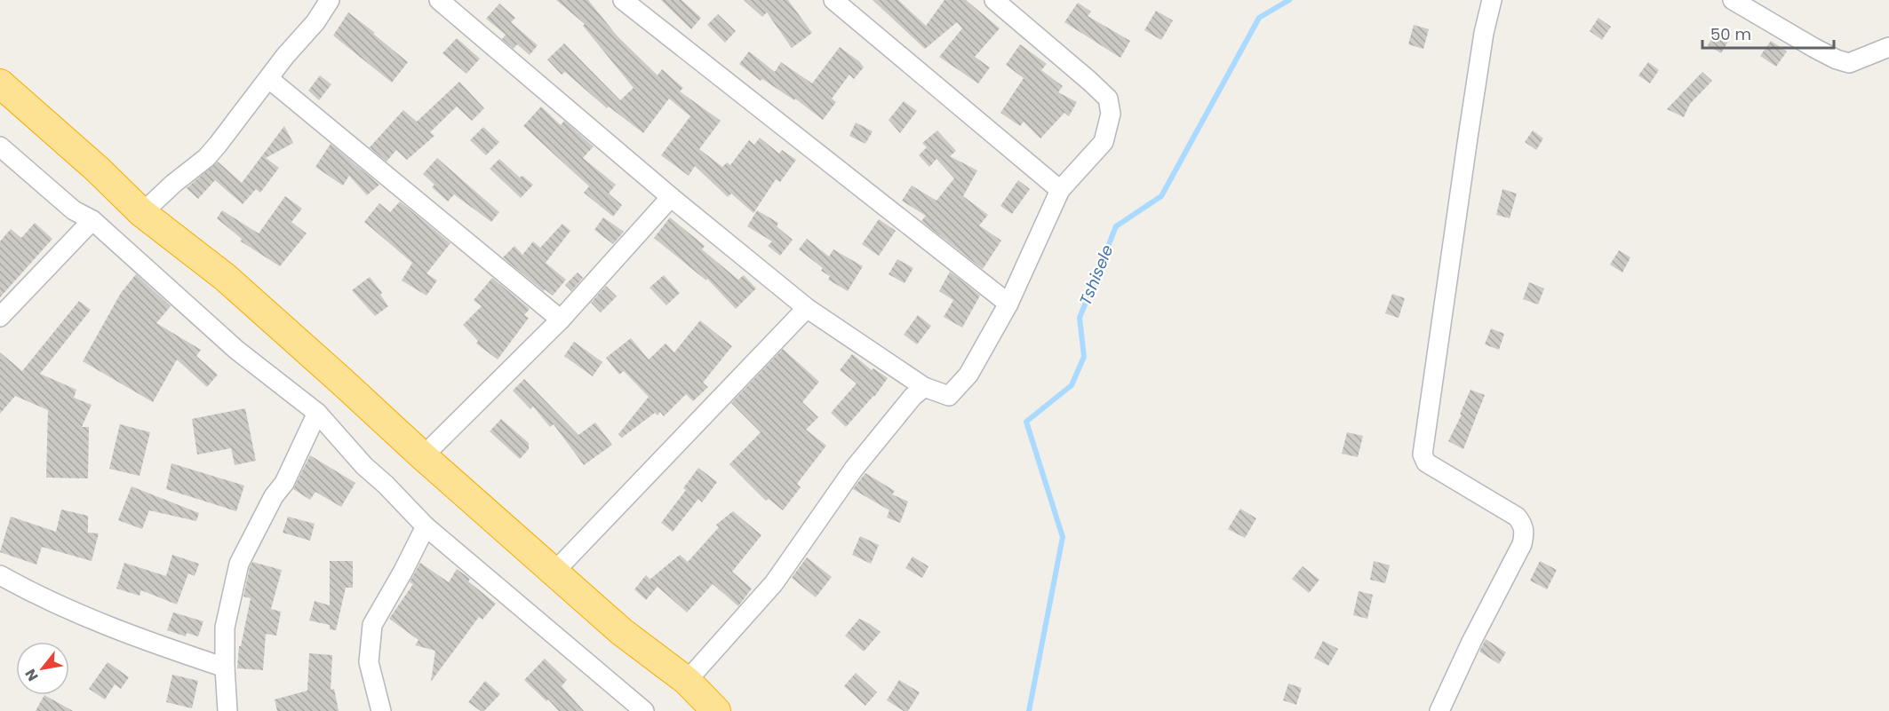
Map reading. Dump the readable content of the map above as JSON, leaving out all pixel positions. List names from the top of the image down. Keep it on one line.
{"water":["Tshisele"],"scale_bar":"50 m","north":"bottom left"}
